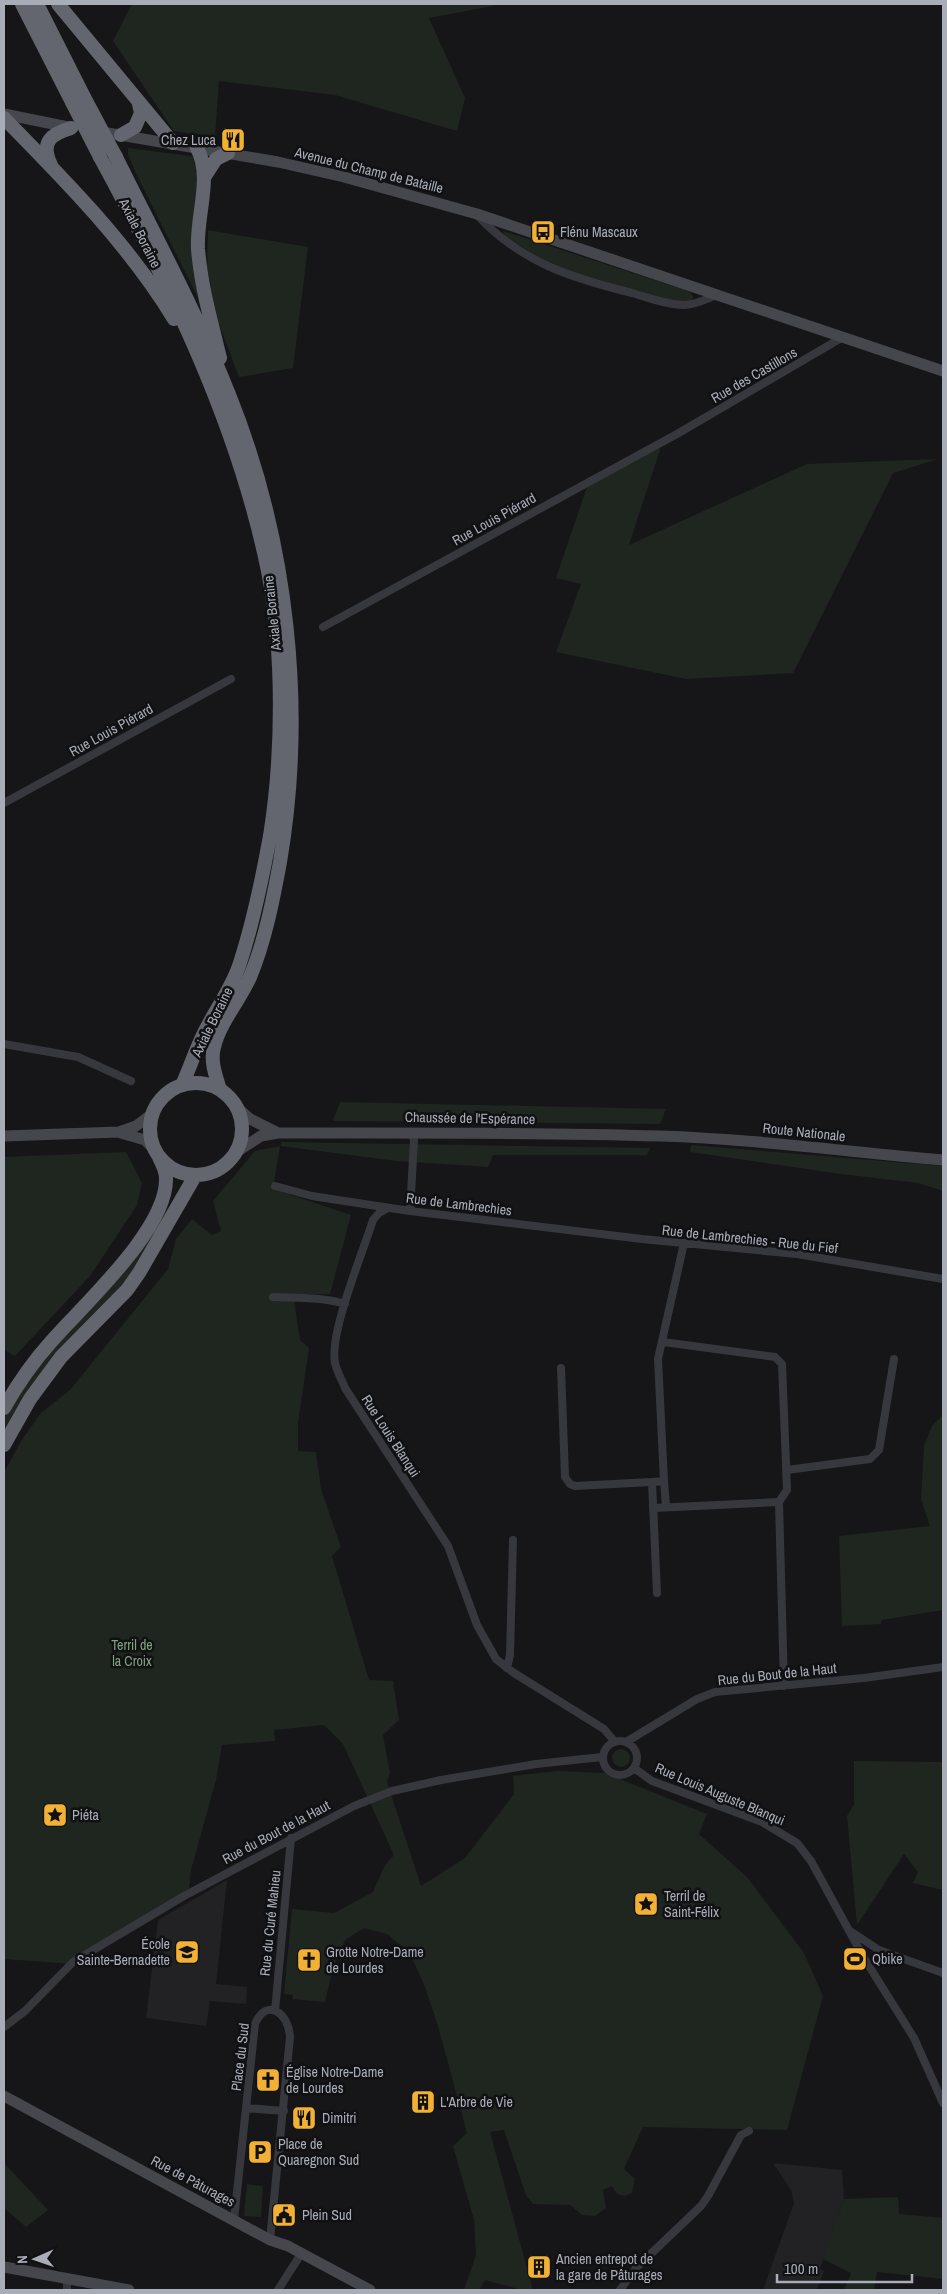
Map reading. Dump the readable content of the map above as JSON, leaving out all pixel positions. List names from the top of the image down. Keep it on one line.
{"streets":{"highway":["Axiale Boraine"],"street":["Avenue du Champ de Bataille","Rue des Castillons","Rue Louis Piérard","Chaussée de l'Espérance","Route Nationale","Rue de Lambrechies","Rue de Lambrechies - Rue du Fief","Rue Louis Blanqui","Rue du Bout de la Haut","Rue Louis Auguste Blanqui","Rue du Curé Mahieu","Place du Sud","Rue de Pâturages"]},"crossings":[["Avenue du Champ de Bataille","Rue des Castillons"],["Rue des Castillons","Rue Louis Piérard"],["Chaussée de l'Espérance","Route Nationale"],["Rue de Lambrechies","Rue de Lambrechies - Rue du Fief"],["Rue de Lambrechies","Rue Louis Blanqui"],["Rue Louis Blanqui","Rue du Bout de la Haut"],["Rue Louis Blanqui","Rue Louis Auguste Blanqui"],["Rue du Bout de la Haut","Rue Louis Auguste Blanqui"],["Rue du Bout de la Haut","Rue du Curé Mahieu"],["Rue du Curé Mahieu","Place du Sud"],["Place du Sud","Rue de Pâturages"]],"parks":["Terril de la Croix"],"places":{"restaurant":["Chez Luca","Dimitri"],"bus stop":["Flénu Mascaux"],"place":["Piéta","Terril de Saint-Félix"],"school or university":["École Sainte-Bernadette"],"sports":["Qbike"],"church":["Grotte Notre-Dame de Lourdes","Église Notre-Dame de Lourdes"],"building":["L'Arbre de Vie","Ancien entrepot de la gare de Pâturages"],"parking":["Place de Quaregnon Sud"],"public building":["Plein Sud"]},"scale_bar":"100 m","north":"left"}
